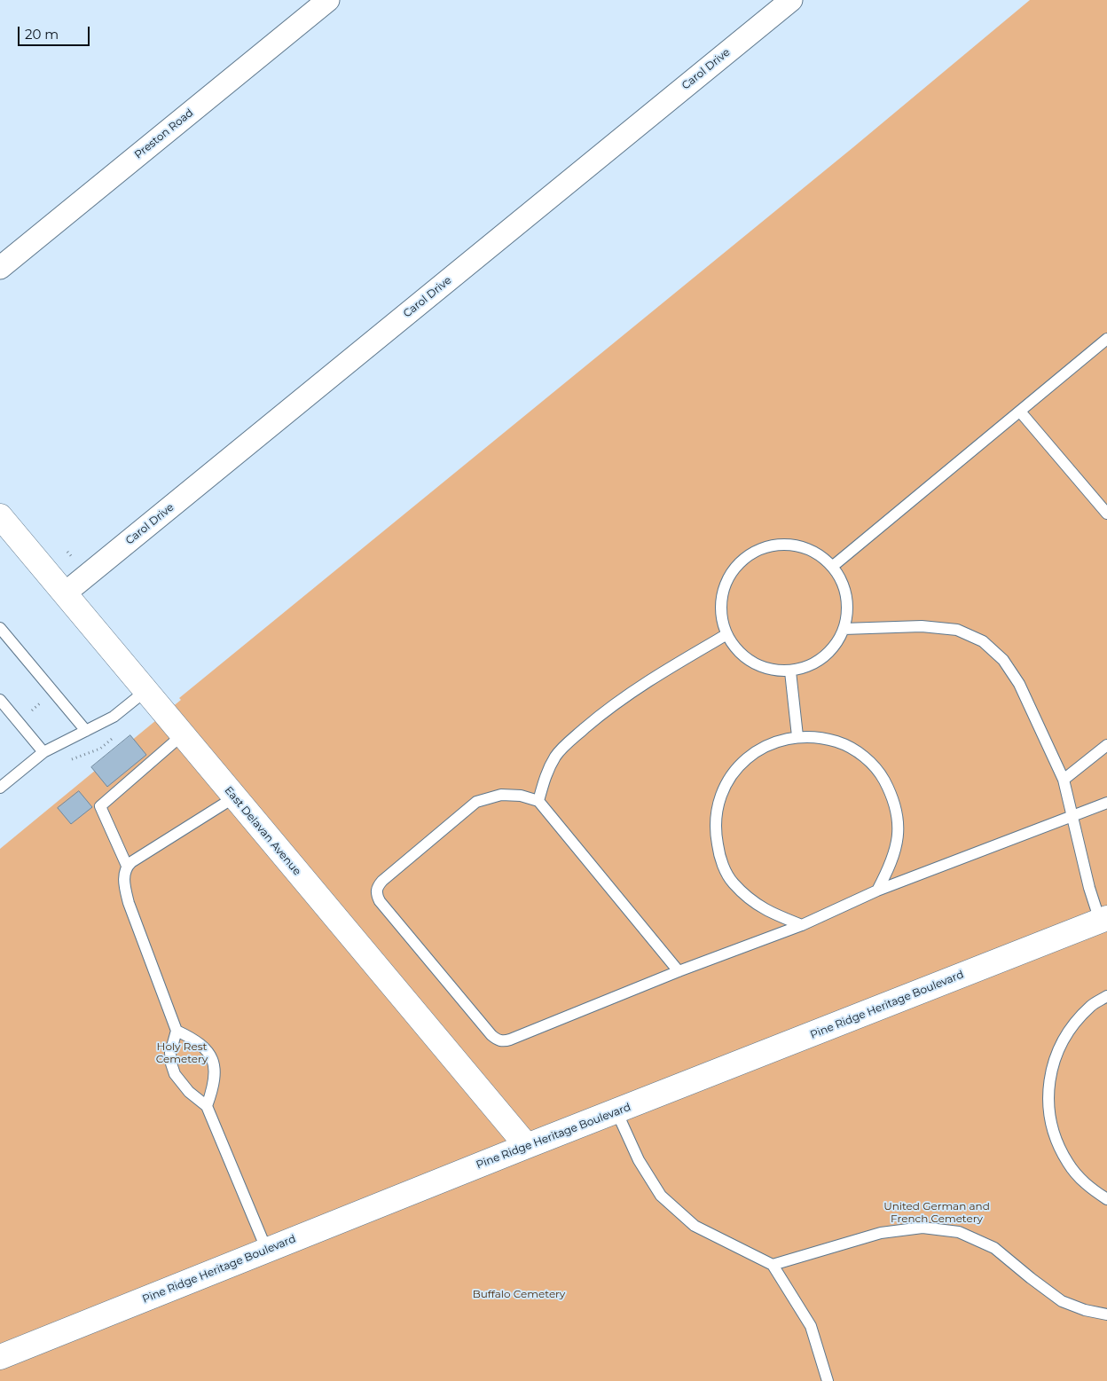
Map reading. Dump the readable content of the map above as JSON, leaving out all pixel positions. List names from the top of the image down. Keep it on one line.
{"streets":{"street":["Carol Drive","Preston Road","East Delavan Avenue","Pine Ridge Heritage Boulevard"]},"crossings":[["Carol Drive","East Delavan Avenue"],["East Delavan Avenue","Pine Ridge Heritage Boulevard"]],"parks":["Holy Rest Cemetery","United German and French Cemetery","Buffalo Cemetery"],"scale_bar":"20 m"}
